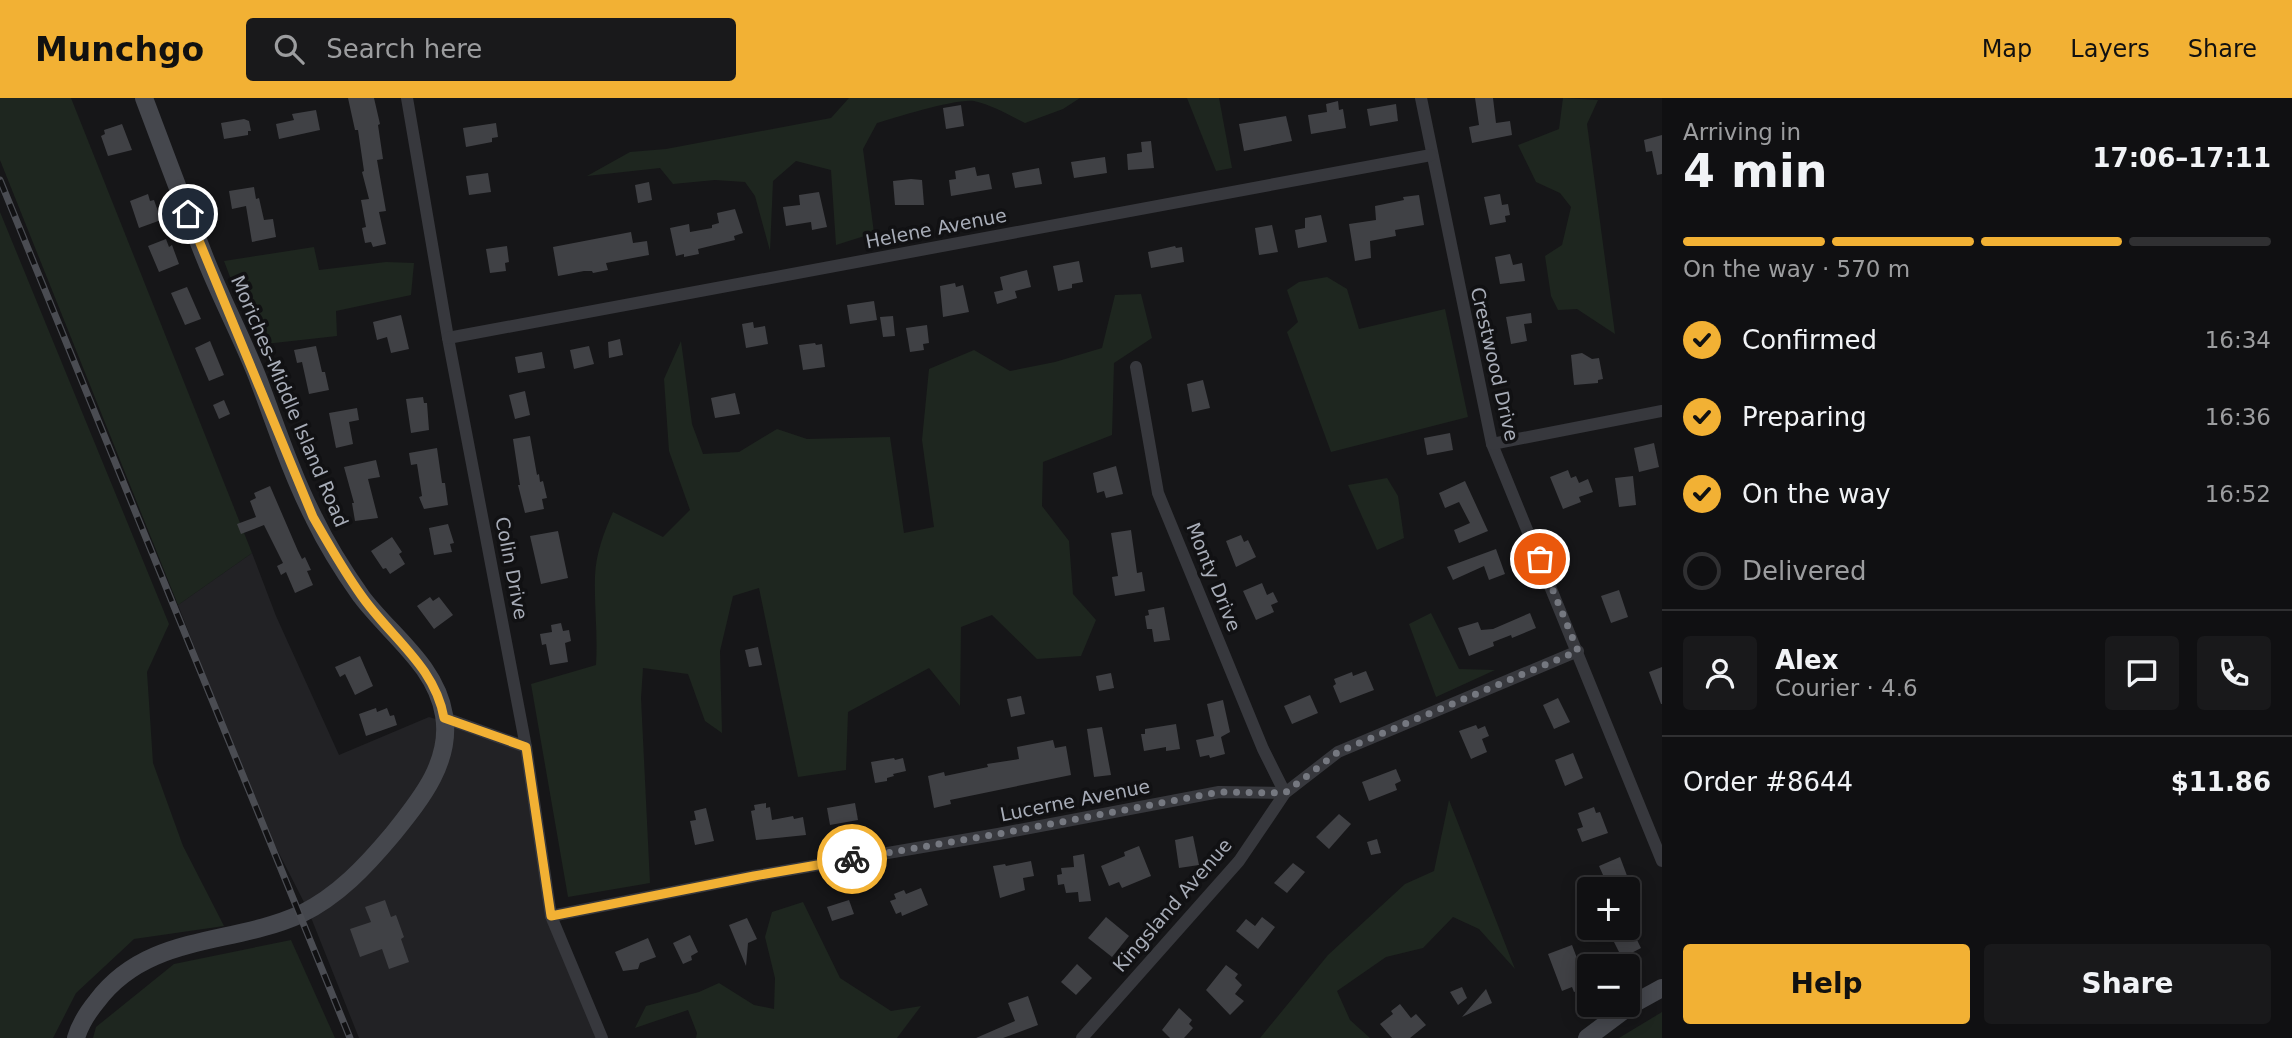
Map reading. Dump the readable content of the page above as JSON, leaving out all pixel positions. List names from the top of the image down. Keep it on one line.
{"streets":{"main road":["Moriches-Middle Island Road"],"street":["Helene Avenue","Crestwood Drive","Colin Drive","Monty Drive","Lucerne Avenue","Kingsland Avenue"]},"crossings":[["Helene Avenue","Crestwood Drive"],["Helene Avenue","Colin Drive"],["Colin Drive","Lucerne Avenue"],["Monty Drive","Lucerne Avenue"],["Monty Drive","Kingsland Avenue"],["Lucerne Avenue","Kingsland Avenue"]],"page":{"header":"Munchgo","search":"Search here","nav":["Map","Layers","Share"],"heading":["4 min","Arriving in","17:06–17:11"],"panel":["Alex","Courier · 4.6","Order #8644","$11.86"],"bar":"On the way · 570 m","list":[["Confirmed","16:34"],["Preparing","16:36"],["On the way","16:52"],"Delivered"],"map_buttons":["+","−"],"buttons":["Help","Share"]}}
